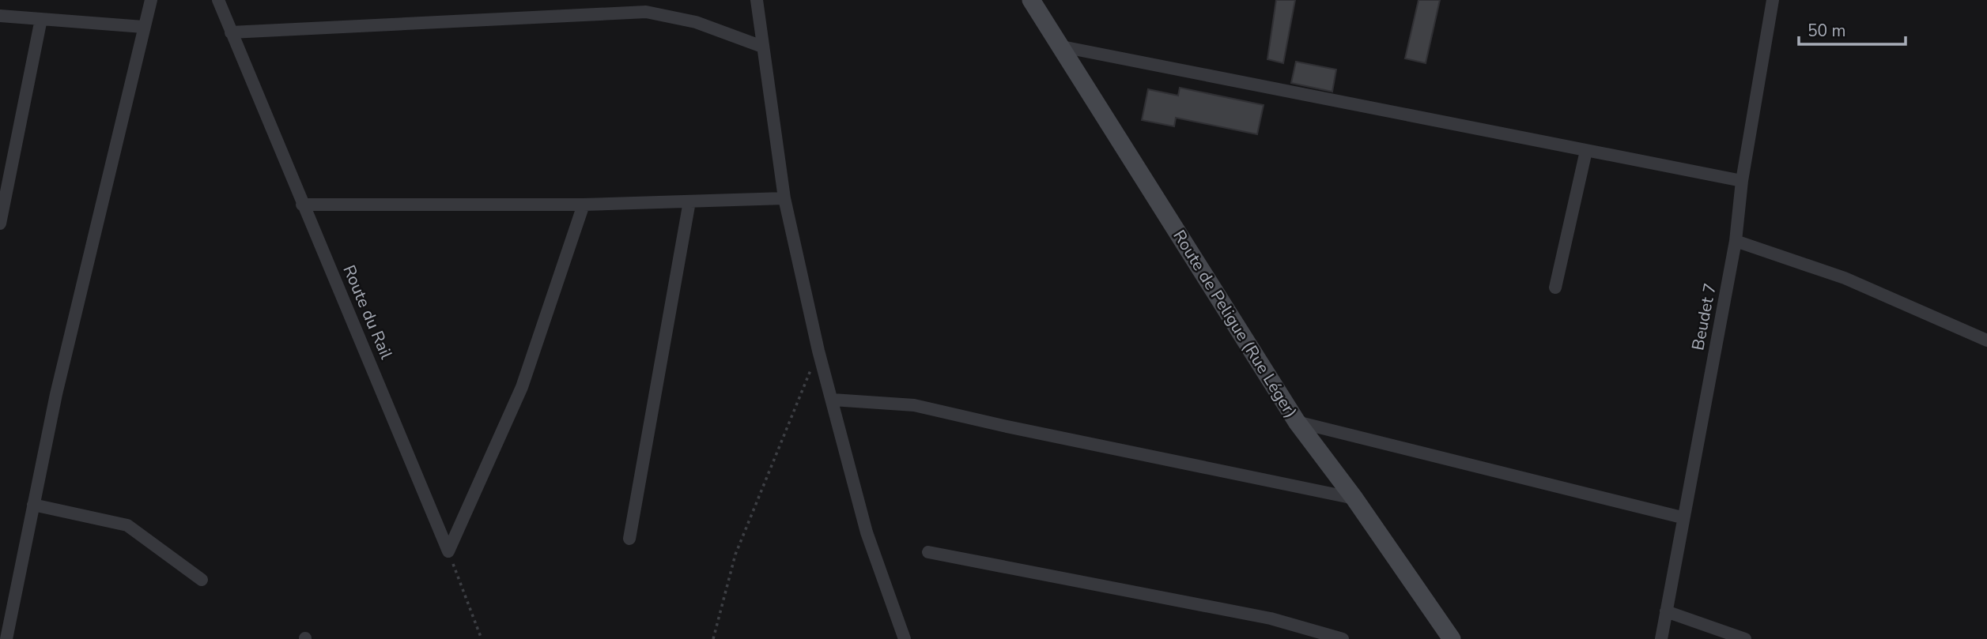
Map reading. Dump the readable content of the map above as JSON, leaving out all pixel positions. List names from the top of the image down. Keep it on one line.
{"streets":{"street":["Route du Rail","Beudet 7","Route de Peligue (Rue Léger)"]},"scale_bar":"50 m"}
